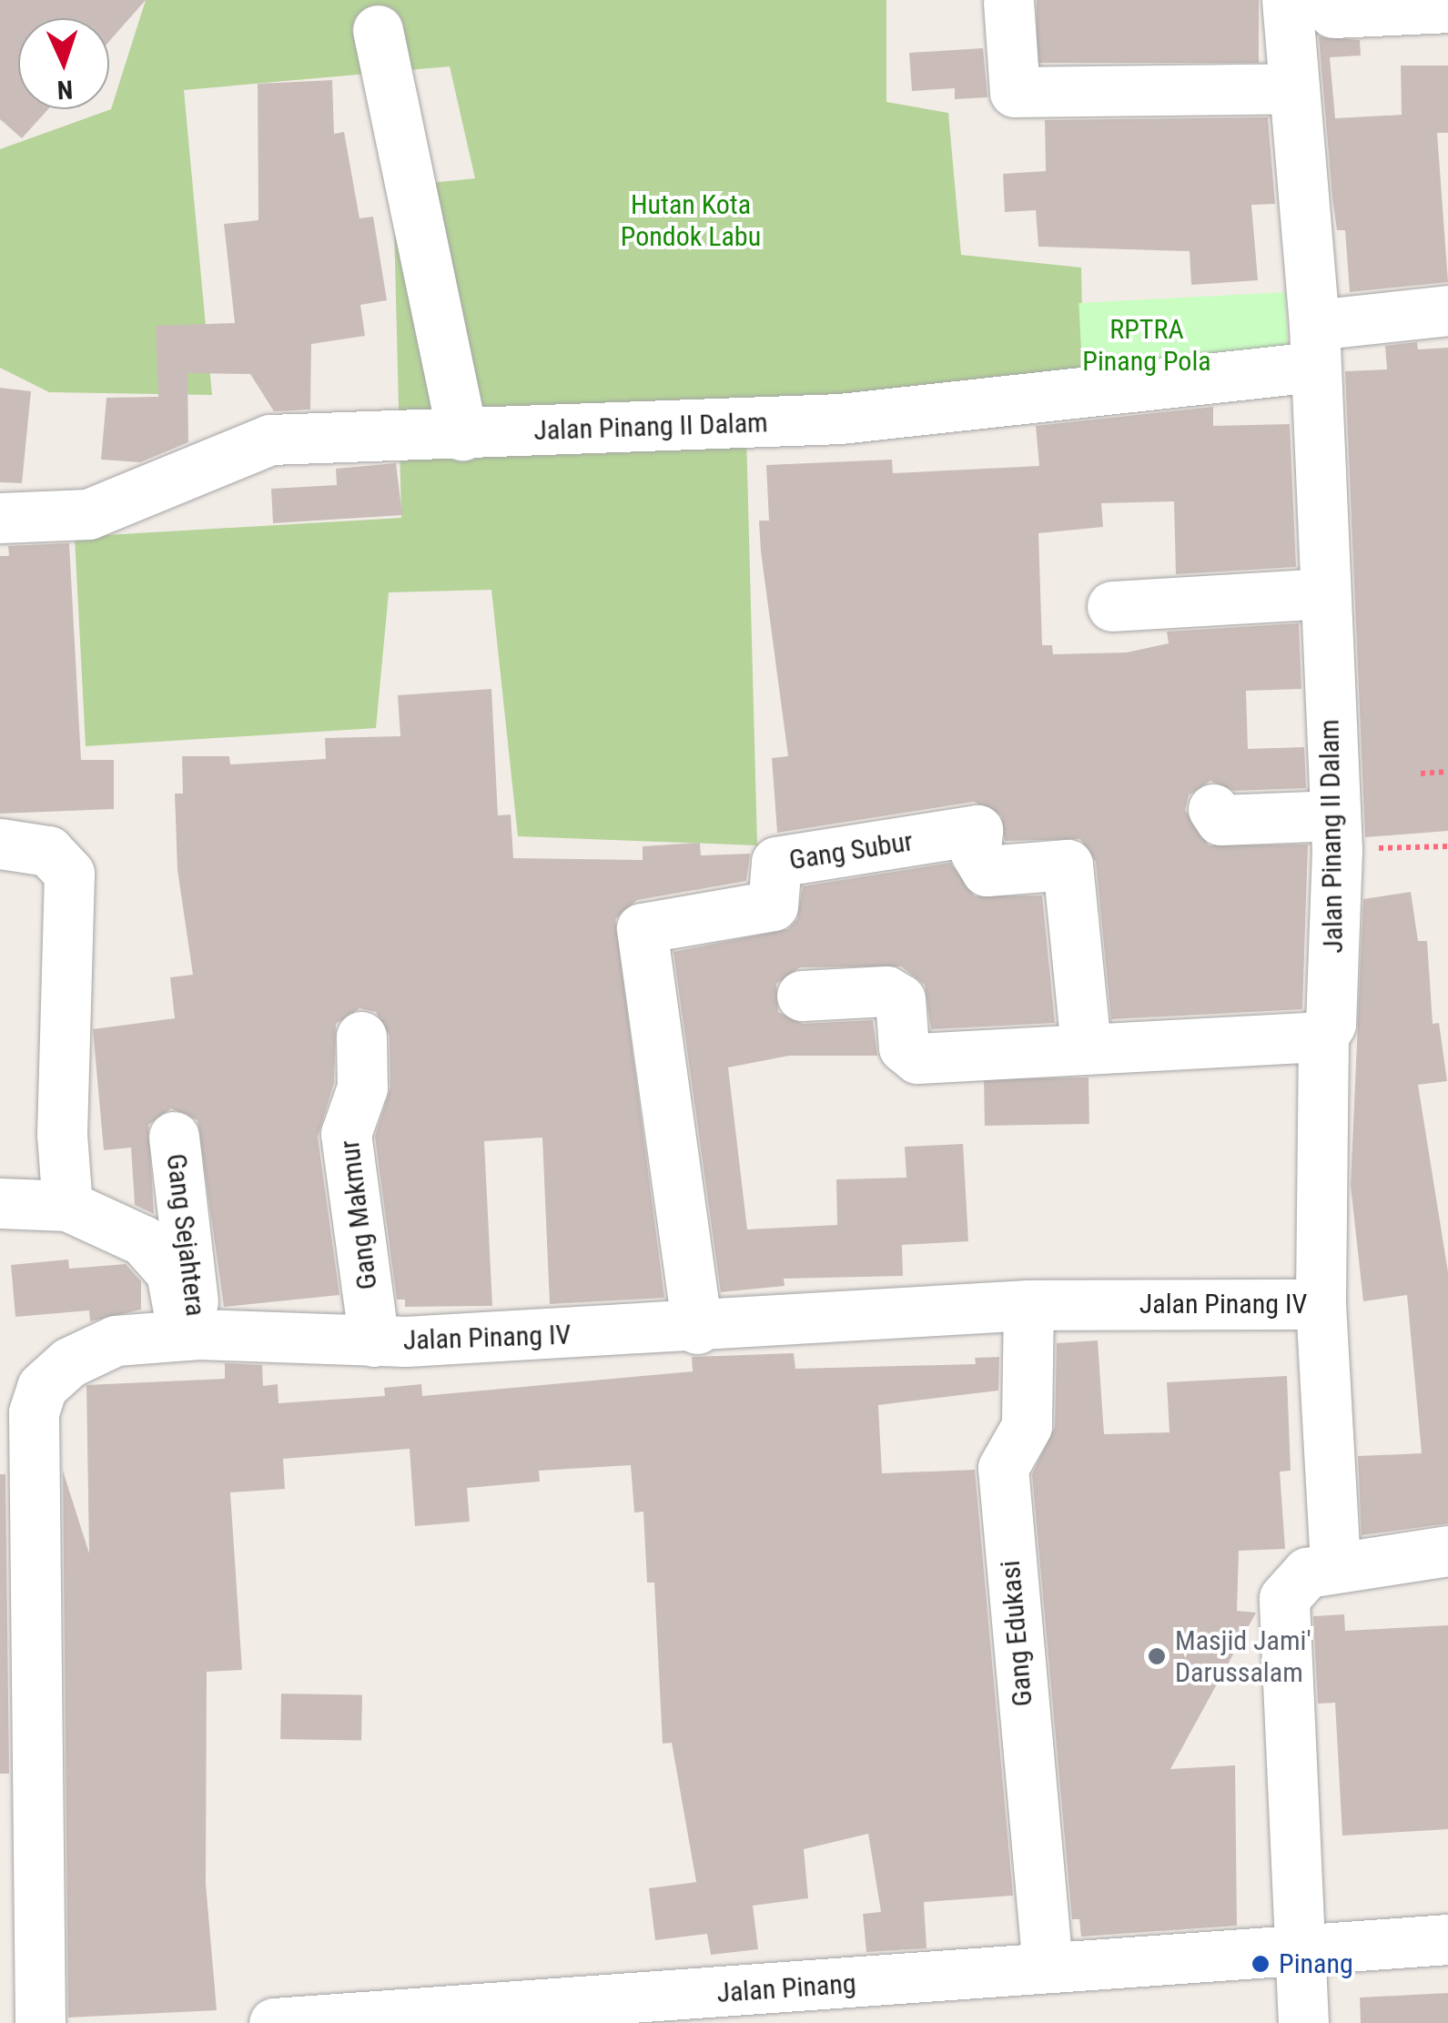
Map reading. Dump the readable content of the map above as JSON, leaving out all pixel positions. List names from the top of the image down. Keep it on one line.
{"streets":{"street":["Jalan Pinang II Dalam","Gang Subur","Gang Makmur","Gang Sejahtera","Jalan Pinang IV","Gang Edukasi","Jalan Pinang"]},"crossings":[["Jalan Pinang II Dalam","Jalan Pinang IV"],["Gang Subur","Jalan Pinang IV"],["Gang Makmur","Jalan Pinang IV"],["Gang Sejahtera","Jalan Pinang IV"],["Jalan Pinang IV","Gang Edukasi"],["Gang Edukasi","Jalan Pinang"]],"parks":["Hutan Kota Pondok Labu","RPTRA Pinang Pola"],"places":["Masjid Jami' Darussalam","Pinang"],"north":"bottom"}
